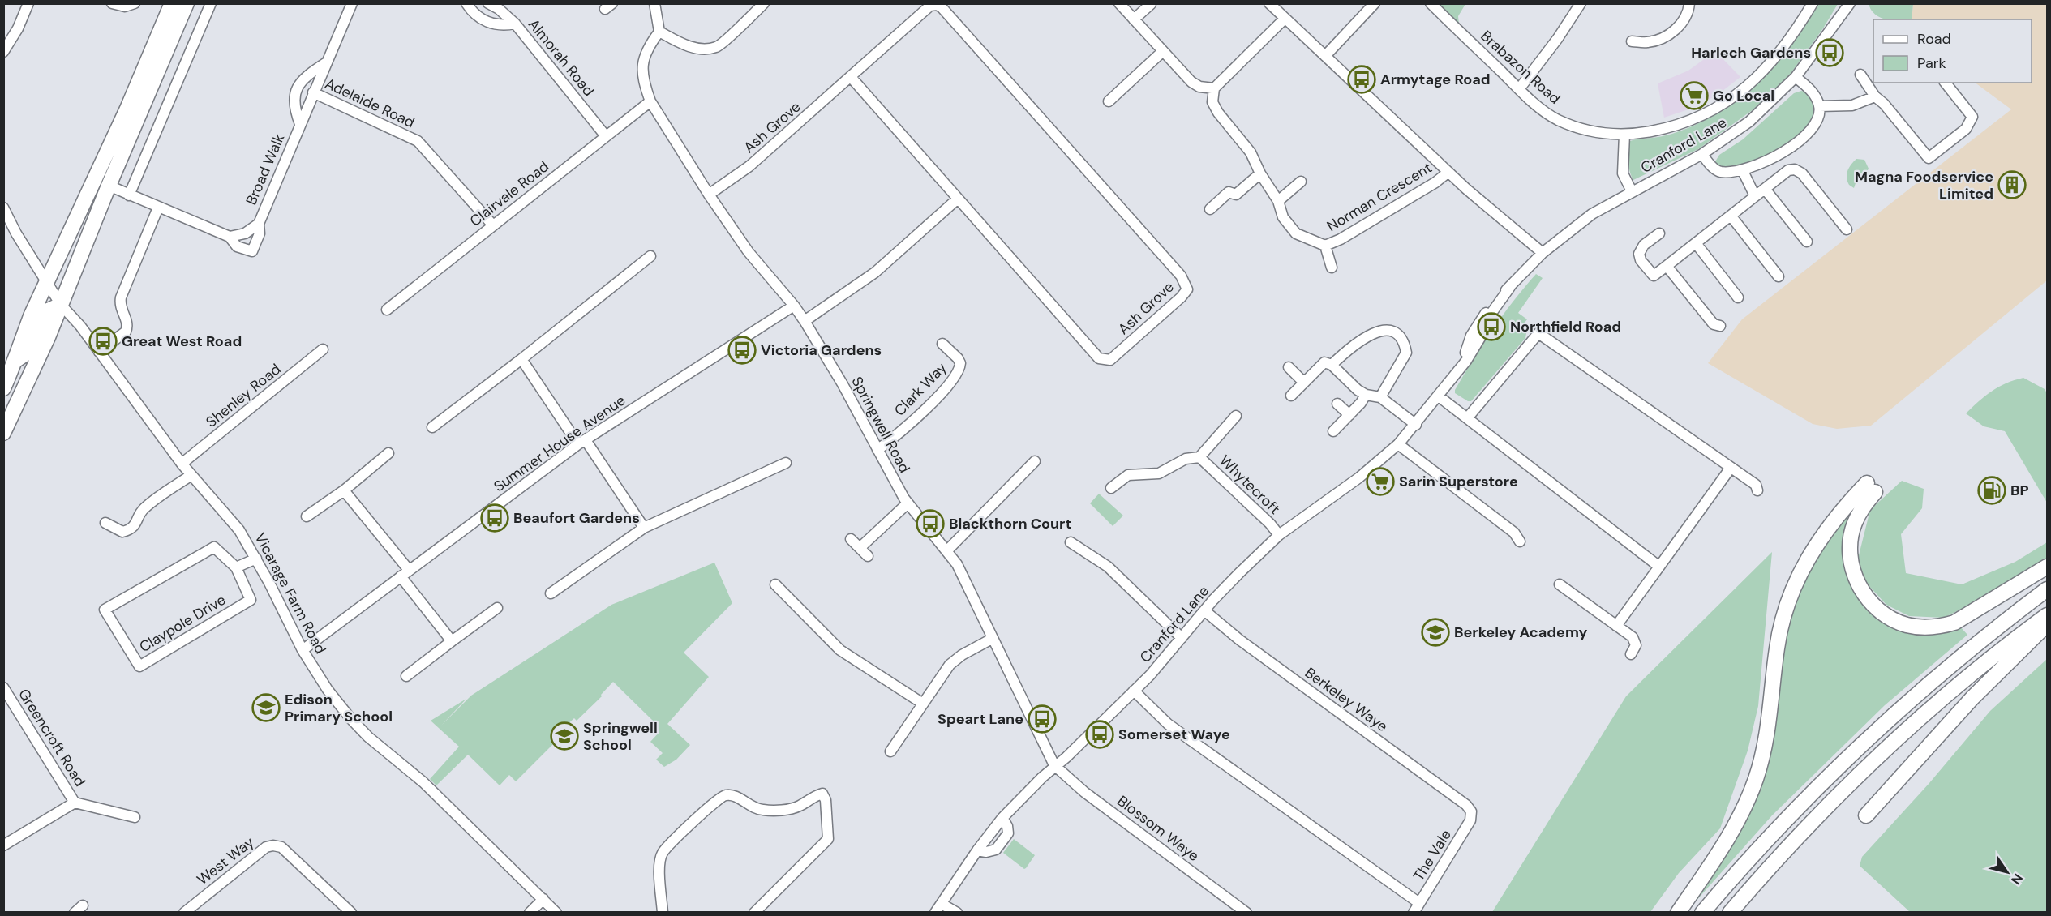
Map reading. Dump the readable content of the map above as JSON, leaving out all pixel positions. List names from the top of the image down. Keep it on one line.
{"streets":{"street":["Almorah Road","Brabazon Road","Adelaide Road","Ash Grove","Cranford Lane","Broad Walk","Clairvale Road","Norman Crescent","Clark Way","Shenley Road","Springwell Road","Summer House Avenue","Whytecroft","Vicarage Farm Road","Claypole Drive","Berkeley Waye","Greencroft Road","Blossom Waye","The Vale","West Way"]},"crossings":[["Almorah Road","Clairvale Road"],["Adelaide Road","Broad Walk"],["Adelaide Road","Clairvale Road"],["Ash Grove","Springwell Road"],["Cranford Lane","Springwell Road"],["Cranford Lane","Whytecroft"],["Cranford Lane","Berkeley Waye"],["Cranford Lane","Blossom Waye"],["Clairvale Road","Springwell Road"],["Clark Way","Springwell Road"],["Shenley Road","Vicarage Farm Road"],["Springwell Road","Summer House Avenue"],["Springwell Road","Blossom Waye"],["Summer House Avenue","Vicarage Farm Road"],["Berkeley Waye","The Vale"]],"places":{"bus stop":["Harlech Gardens","Armytage Road","Northfield Road","Great West Road","Victoria Gardens","Beaufort Gardens","Blackthorn Court","Speart Lane","Somerset Waye"],"supermarket":["Go Local","Sarin Superstore"],"building":["Magna Foodservice Limited"],"fuel station":["BP"],"school or university":["Berkeley Academy","Edison Primary School","Springwell School"]},"legend":["Road","Park"],"north":"bottom right"}
